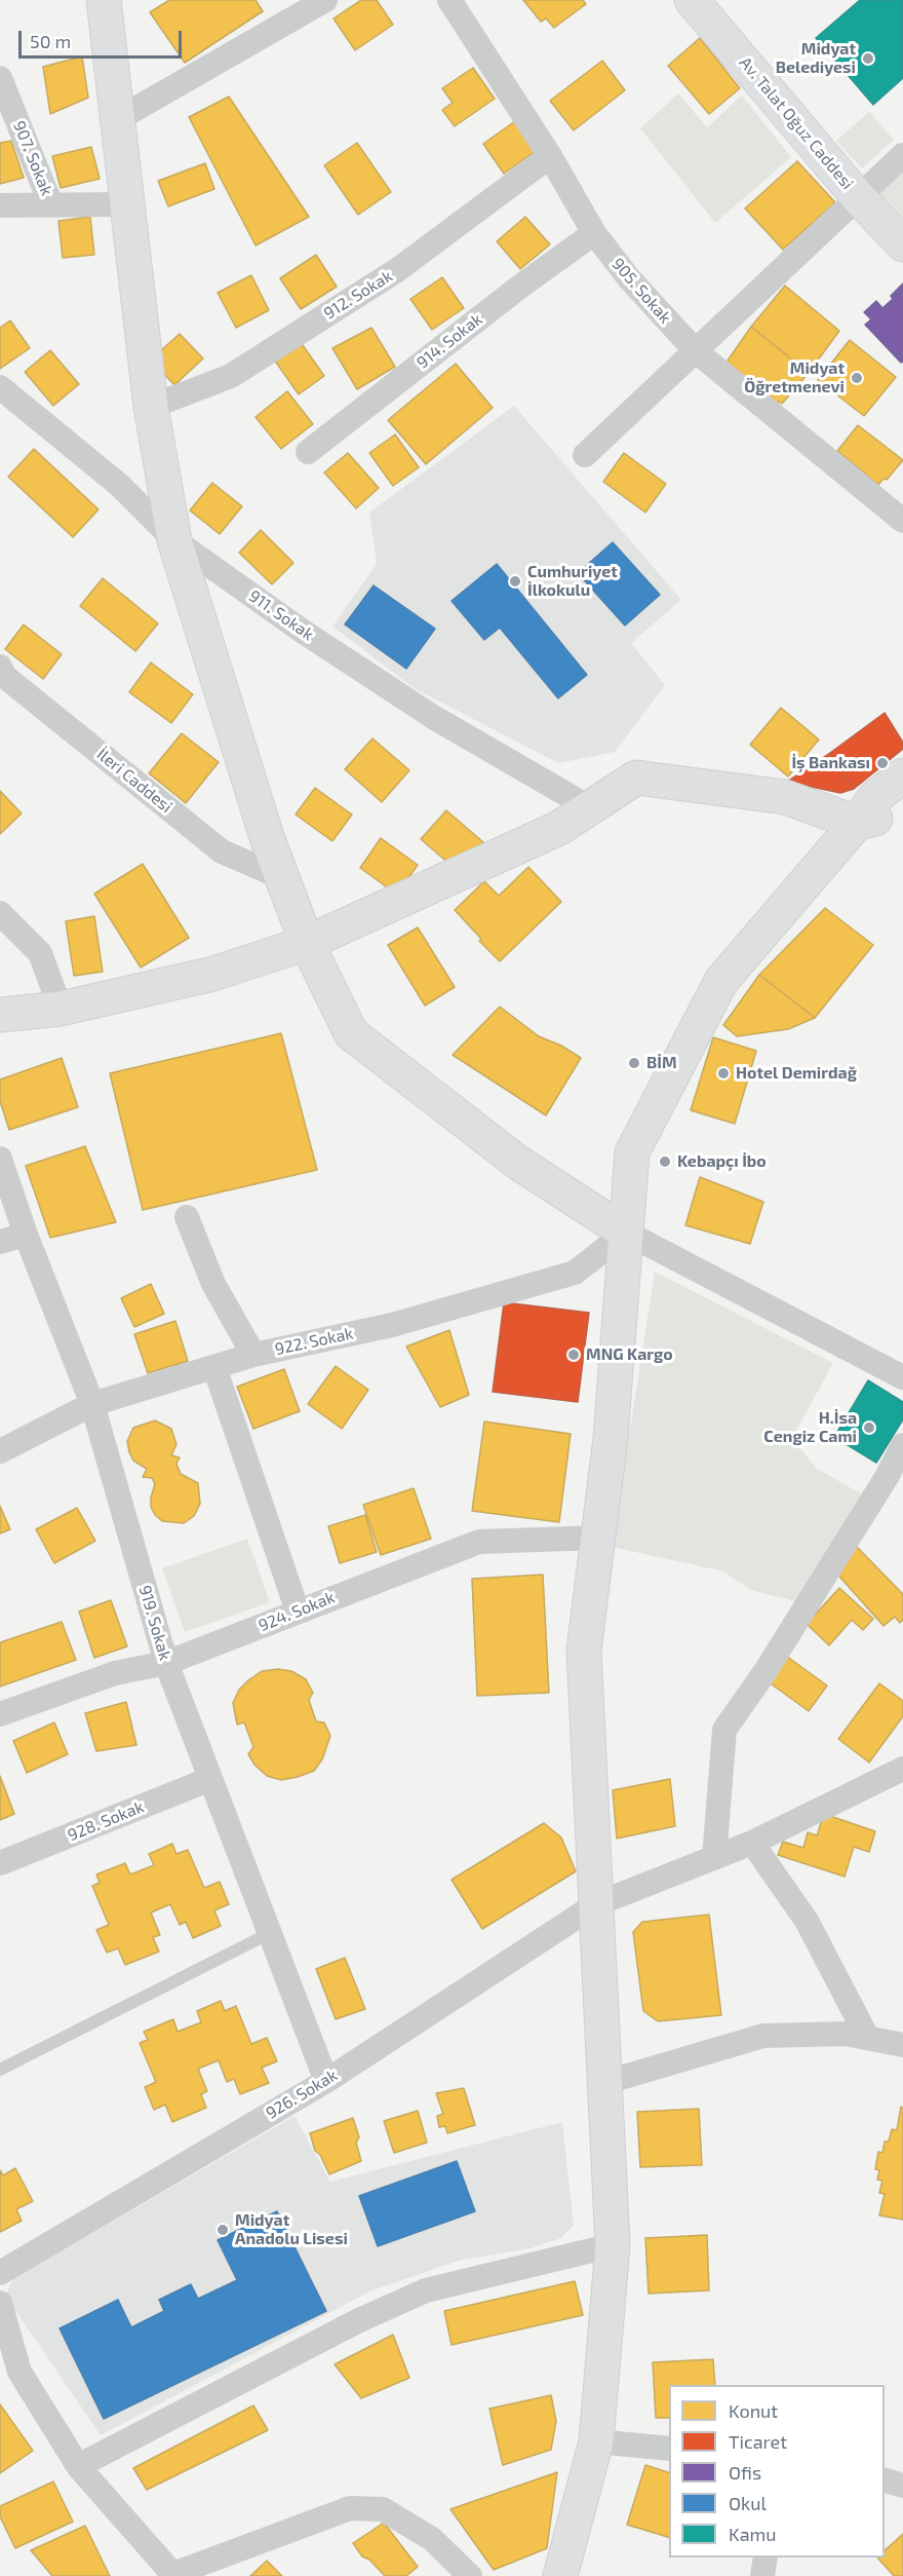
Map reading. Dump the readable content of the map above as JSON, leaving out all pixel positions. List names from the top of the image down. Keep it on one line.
{"streets":{"street":["Av. Talat Oğuz Caddesi","907. Sokak","905. Sokak","912. Sokak","914. Sokak","911. Sokak","İleri Caddesi","922. Sokak","924. Sokak","919. Sokak","928. Sokak","926. Sokak"]},"crossings":[["905. Sokak","912. Sokak"],["905. Sokak","914. Sokak"],["922. Sokak","919. Sokak"],["924. Sokak","919. Sokak"],["919. Sokak","928. Sokak"],["919. Sokak","926. Sokak"]],"places":["Midyat Belediyesi","Midyat Öğretmenevi","Cumhuriyet İlkokulu","İş Bankası","BİM","Hotel Demirdağ","Kebapçı İbo","MNG Kargo","H.İsa Cengiz Cami","Midyat Anadolu Lisesi"],"legend":["Konut","Ticaret","Ofis","Okul","Kamu"],"scale_bar":"50 m"}
